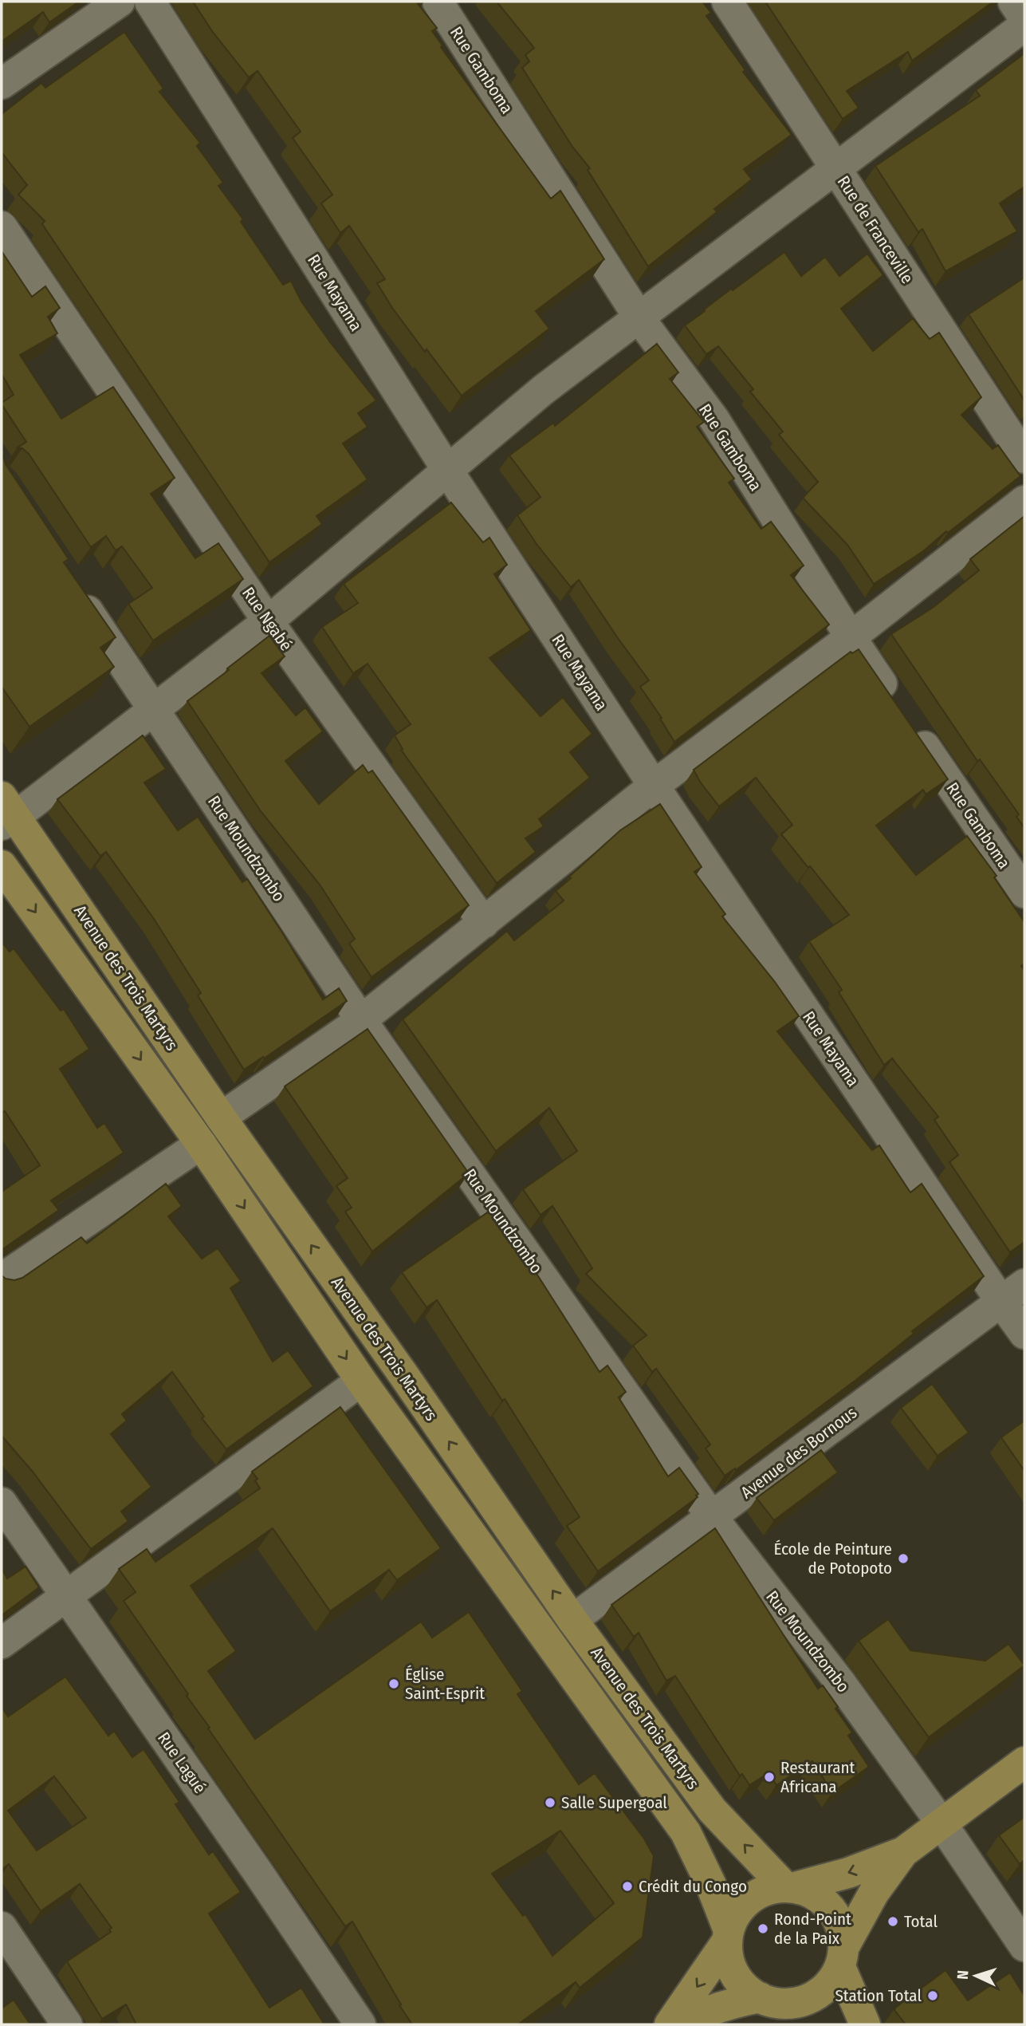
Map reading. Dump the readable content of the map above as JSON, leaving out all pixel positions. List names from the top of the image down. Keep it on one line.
{"streets":{"main road":["Avenue des Trois Martyrs"],"street":["Rue Gamboma","Rue de Franceville","Rue Mayama","Rue Ngabé","Rue Moundzombo","Avenue des Bornous","Rue Lagué"]},"crossings":[["Rue Mayama","Avenue des Bornous"],["Rue Moundzombo","Avenue des Bornous"],["Avenue des Trois Martyrs","Avenue des Bornous"]],"places":["École de Peinture de Potopoto","Église Saint-Esprit","Restaurant Africana","Salle Supergoal","Crédit du Congo","Total","Rond-Point de la Paix","Station Total"],"north":"left"}
